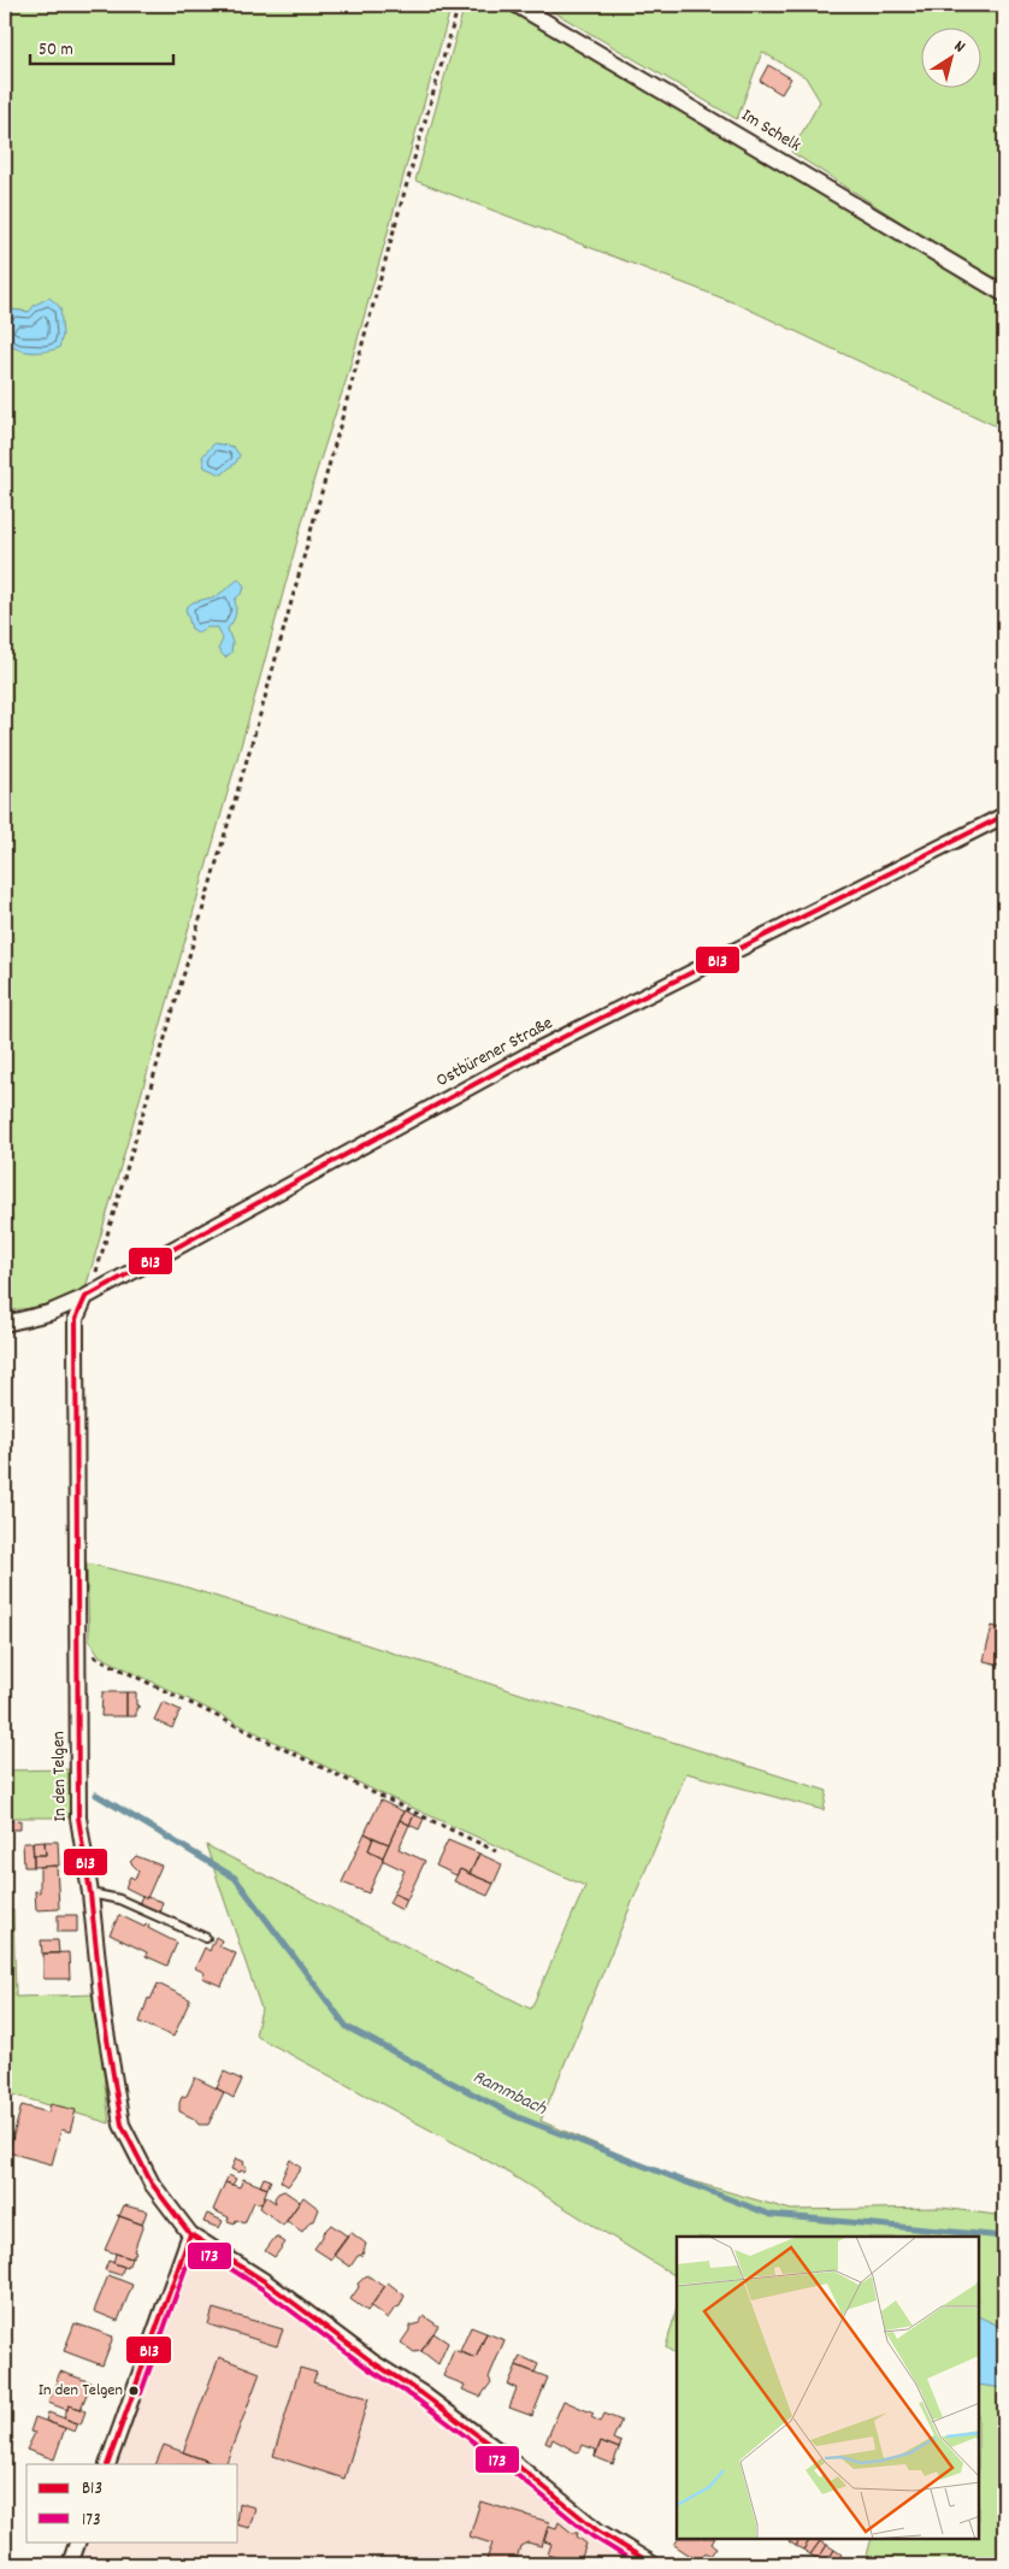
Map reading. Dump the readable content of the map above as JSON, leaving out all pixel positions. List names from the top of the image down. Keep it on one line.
{"streets":{"street":["Im Schelk","Ostbürener Straße","In den Telgen"]},"crossings":[["Ostbürener Straße","In den Telgen"]],"water":["Rammbach"],"places":["In den Telgen"],"lines":["transit line B13","transit line 173"],"legend":["B13","173"],"scale_bar":"50 m","north":"top right"}
